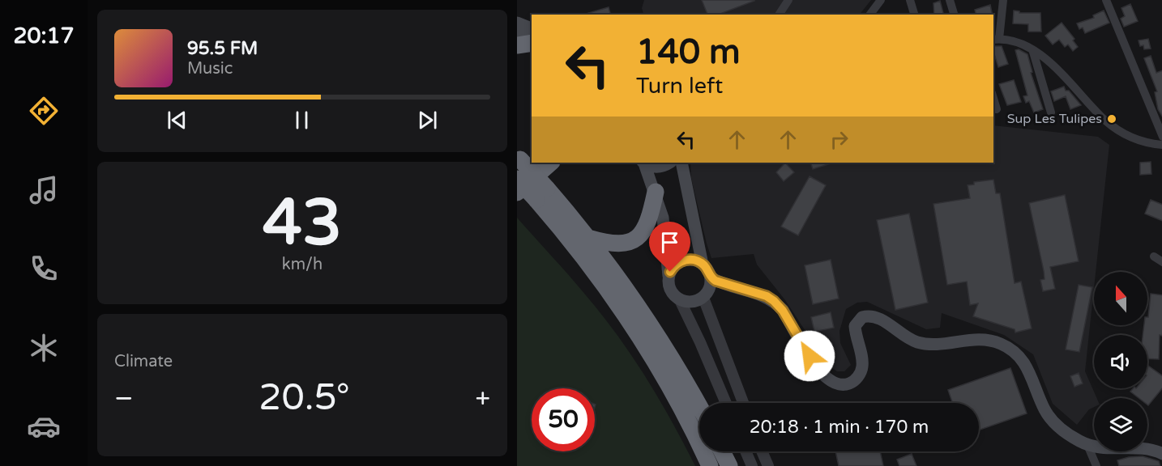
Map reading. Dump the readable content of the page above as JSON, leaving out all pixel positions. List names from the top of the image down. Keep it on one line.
{"places":["Sup Les Tulipes"],"north":"top","page":{"tabs":"20:17","turn":["140 m","Turn left"],"song":["95.5 FM","Music"],"tile":[["43","km/h"],"Climate"],"heat":["−","20.5°","+"],"limit":"50","trip":"20:18 · 1 min · 170 m"}}
